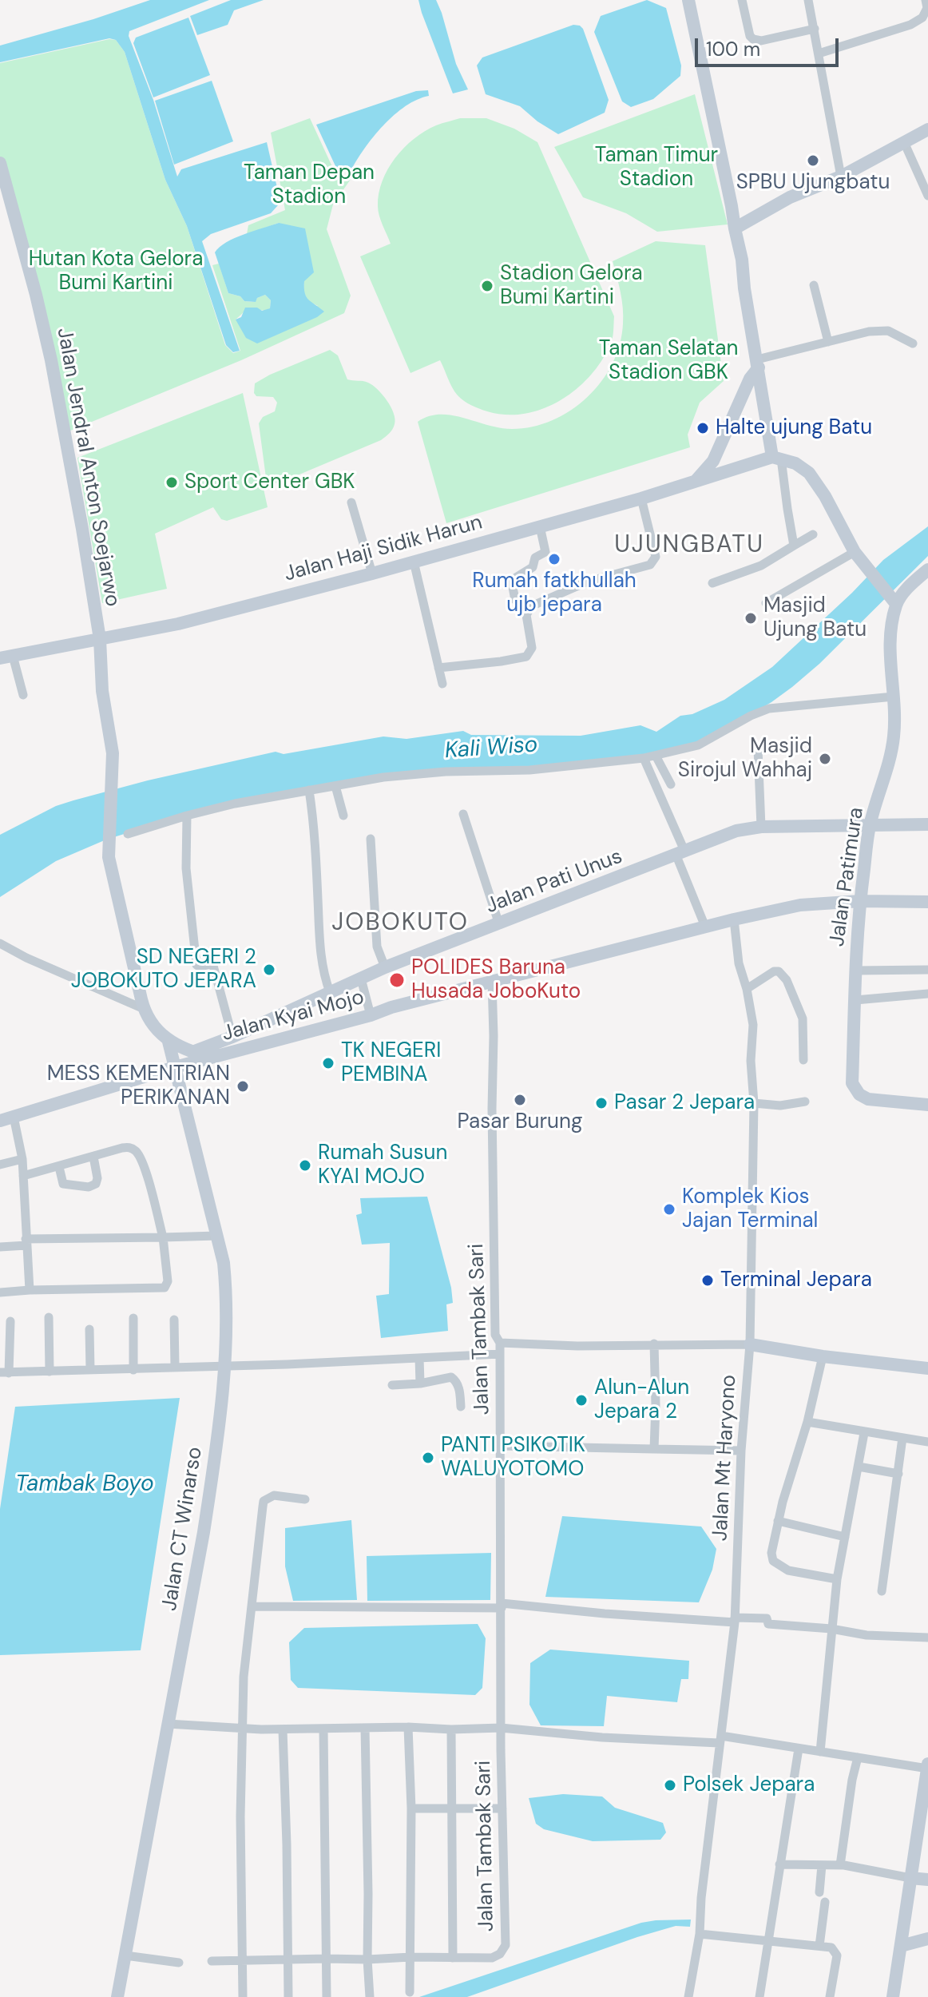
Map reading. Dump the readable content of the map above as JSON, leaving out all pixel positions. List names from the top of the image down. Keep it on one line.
{"streets":{"street":["Jalan Jendral Anton Soejarwo","Jalan Haji Sidik Harun","Jalan Patimura","Jalan Pati Unus","Jalan Kyai Mojo","Jalan Tambak Sari","Jalan Mt Haryono","Jalan CT Winarso"]},"crossings":[["Jalan Jendral Anton Soejarwo","Jalan Haji Sidik Harun"],["Jalan Patimura","Jalan Pati Unus"],["Jalan Patimura","Jalan Kyai Mojo"],["Jalan Kyai Mojo","Jalan Tambak Sari"],["Jalan Kyai Mojo","Jalan Mt Haryono"],["Jalan Kyai Mojo","Jalan CT Winarso"]],"districts":["UJUNGBATU","JOBOKUTO"],"water":["Kali Wiso","Tambak Boyo"],"parks":["Taman Timur Stadion","Taman Depan Stadion","Hutan Kota Gelora Bumi Kartini","Taman Selatan Stadion GBK"],"places":["SPBU Ujungbatu","Stadion Gelora Bumi Kartini","Halte ujung Batu","Sport Center GBK","Rumah fatkhullah ujb jepara","Masjid Ujung Batu","Masjid Sirojul Wahhaj","SD NEGERI 2 JOBOKUTO JEPARA","POLIDES Baruna Husada JoboKuto","TK NEGERI PEMBINA","MESS KEMENTRIAN PERIKANAN","Pasar Burung","Pasar 2 Jepara","Rumah Susun KYAI MOJO","Komplek Kios Jajan Terminal","Terminal Jepara","Alun-Alun Jepara 2","PANTI PSIKOTIK WALUYOTOMO","Polsek Jepara"],"scale_bar":"100 m"}
